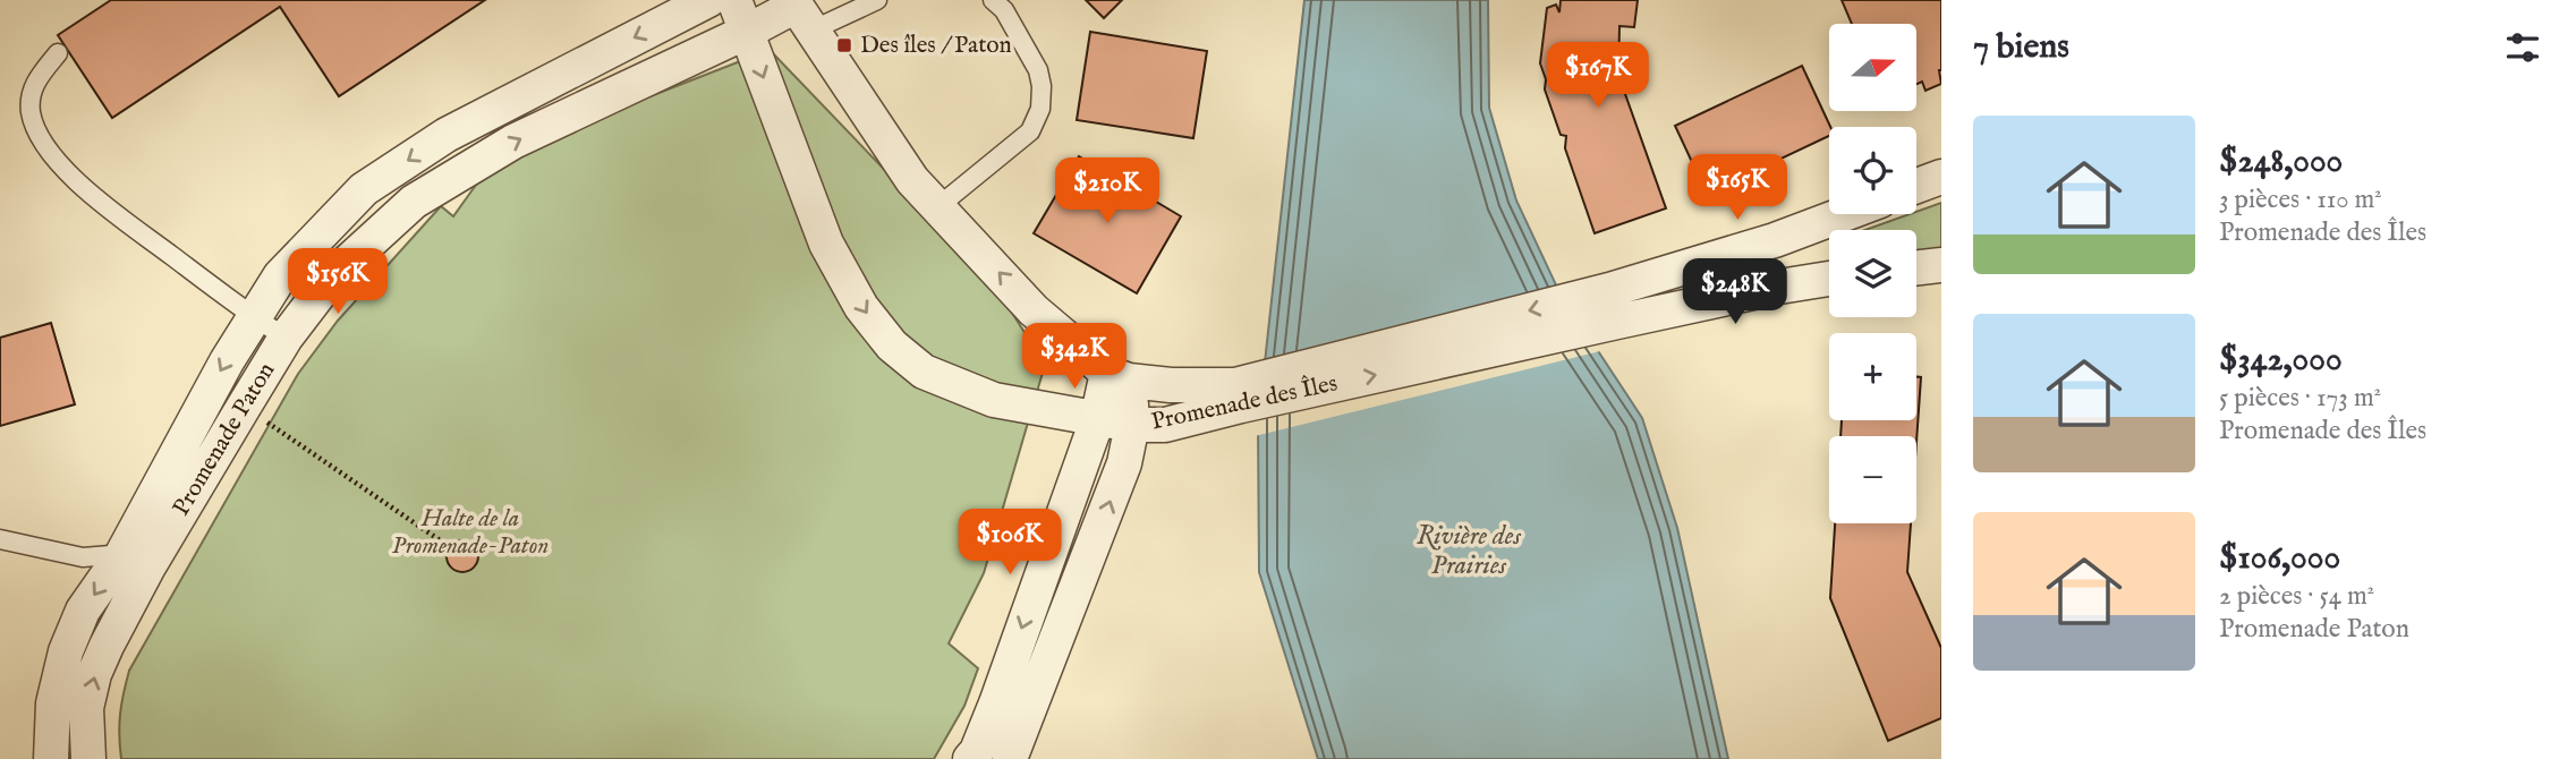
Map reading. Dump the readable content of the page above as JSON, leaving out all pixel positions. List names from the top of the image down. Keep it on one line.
{"streets":{"street":["Promenade des Îles","Promenade Paton"]},"crossings":[["Promenade des Îles","Promenade Paton"]],"water":["Rivière des Prairies"],"parks":["Halte de la Promenade-Paton"],"places":{"transit":["Des îles / Paton"]},"north":"right","page":{"heading":"7 biens","map_buttons":["+","−"],"price":["$167K","$165K","$210K","$156K","$248K","$342K","$106K"],"list":[{"name":"$248,000","note":"3 pièces · 110 m² · Promenade des Îles"},{"name":"$342,000","note":"5 pièces · 173 m² · Promenade des Îles"},{"name":"$106,000","note":"2 pièces · 54 m² · Promenade Paton"}]}}
